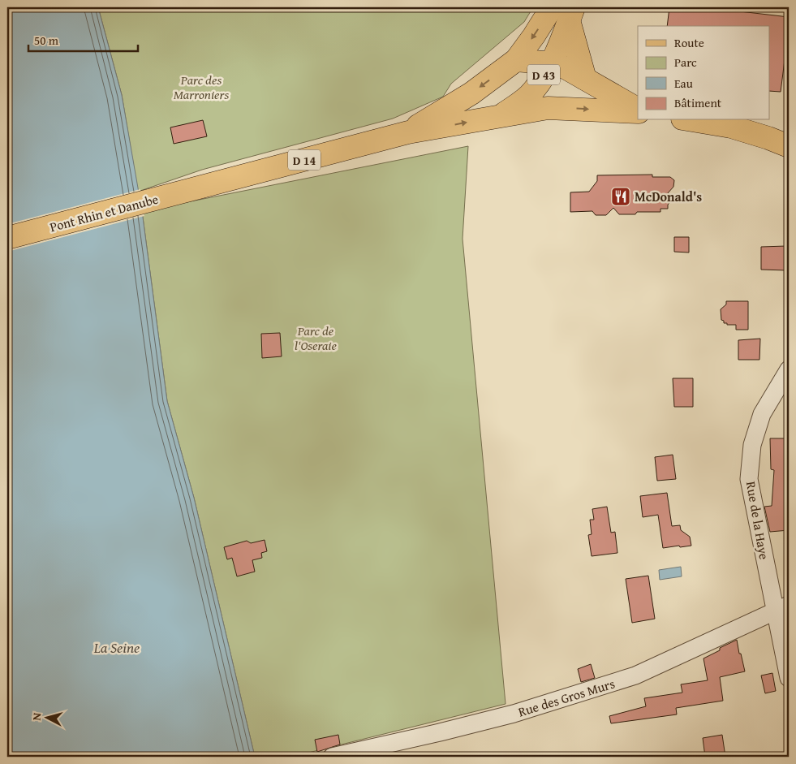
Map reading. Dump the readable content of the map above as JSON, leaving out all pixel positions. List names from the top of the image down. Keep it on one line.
{"streets":{"main road":["D 43","D 14","Pont Rhin et Danube"],"street":["Rue de la Haye","Rue des Gros Murs"]},"crossings":[["D 43","D 14"],["D 14","Pont Rhin et Danube"],["Rue de la Haye","Rue des Gros Murs"]],"water":["La Seine"],"parks":["Parc des Marroniers","Parc de l'Oseraie"],"places":{"restaurant":["McDonald's"]},"legend":["Route","Parc","Eau","Bâtiment"],"scale_bar":"50 m","north":"left"}
